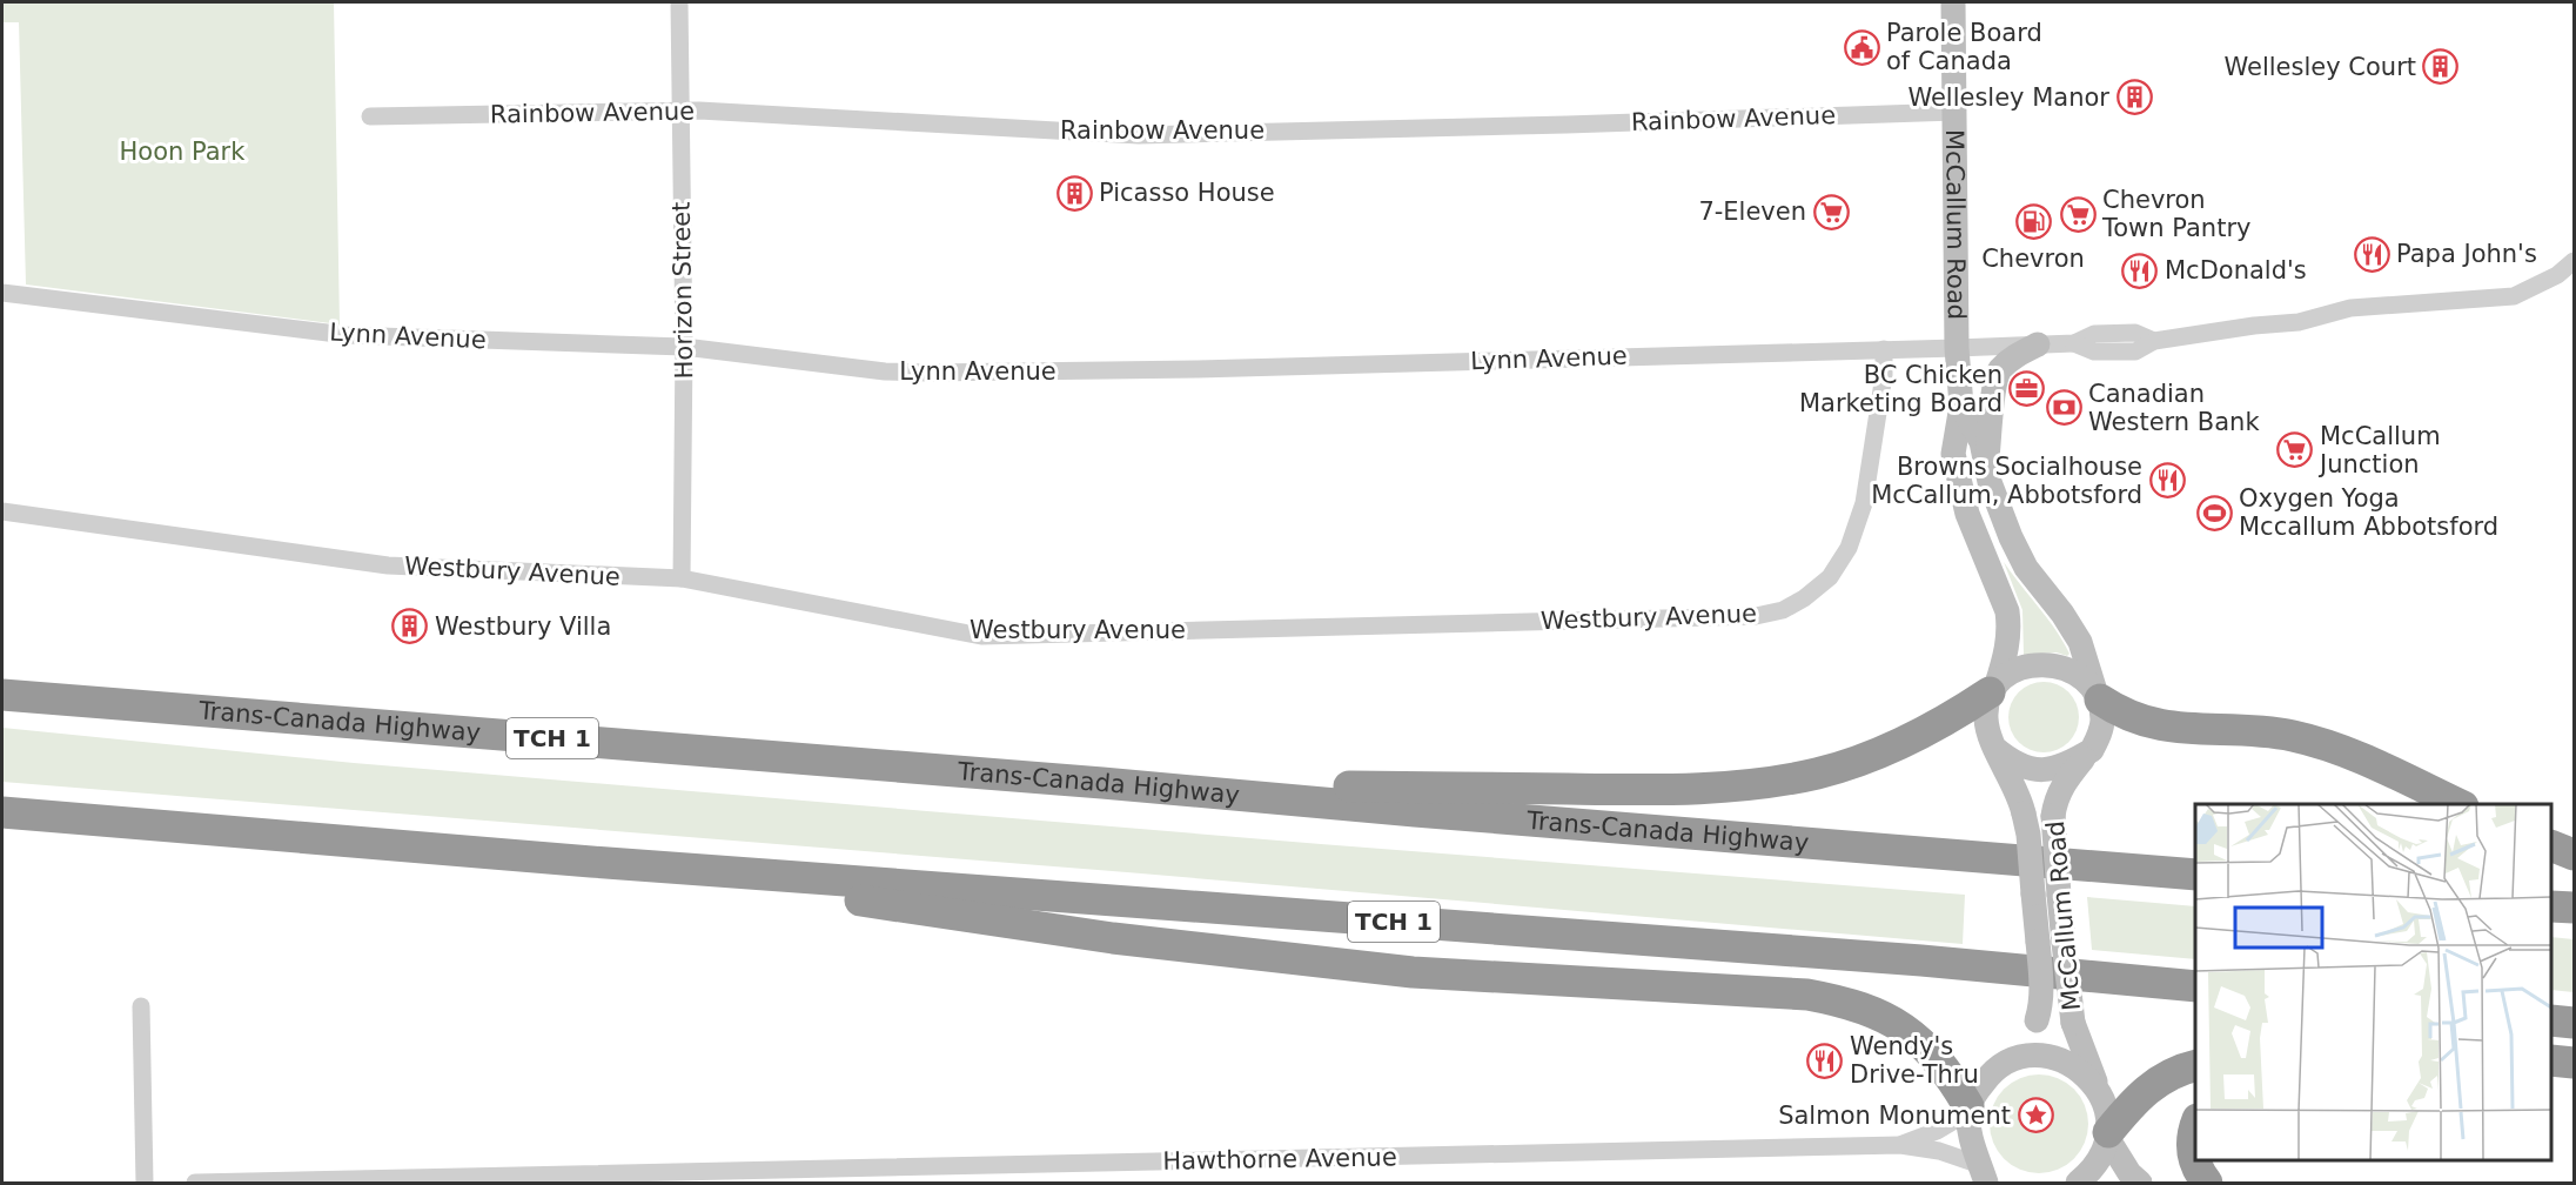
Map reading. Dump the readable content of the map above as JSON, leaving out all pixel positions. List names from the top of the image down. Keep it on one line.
{"streets":{"highway":["Trans-Canada Highway","TCH 1"],"main road":["McCallum Road"],"street":["Rainbow Avenue","Horizon Street","Lynn Avenue","Westbury Avenue","Hawthorne Avenue"]},"crossings":[["Rainbow Avenue","McCallum Road"],["Rainbow Avenue","Horizon Street"],["McCallum Road","Lynn Avenue"],["McCallum Road","Hawthorne Avenue"],["Horizon Street","Lynn Avenue"],["Horizon Street","Westbury Avenue"],["Lynn Avenue","Westbury Avenue"]],"parks":["Hoon Park"],"places":{"public building":["Parole Board of Canada"],"building":["Wellesley Court","Wellesley Manor","Picasso House","Westbury Villa"],"supermarket":["7-Eleven","Chevron Town Pantry","McCallum Junction"],"fuel station":["Chevron"],"restaurant":["Papa John's","McDonald's","Browns Socialhouse McCallum, Abbotsford","Wendy's Drive-Thru"],"office":["BC Chicken Marketing Board"],"bank":["Canadian Western Bank"],"sports":["Oxygen Yoga Mccallum Abbotsford"],"place":["Salmon Monument"]}}
